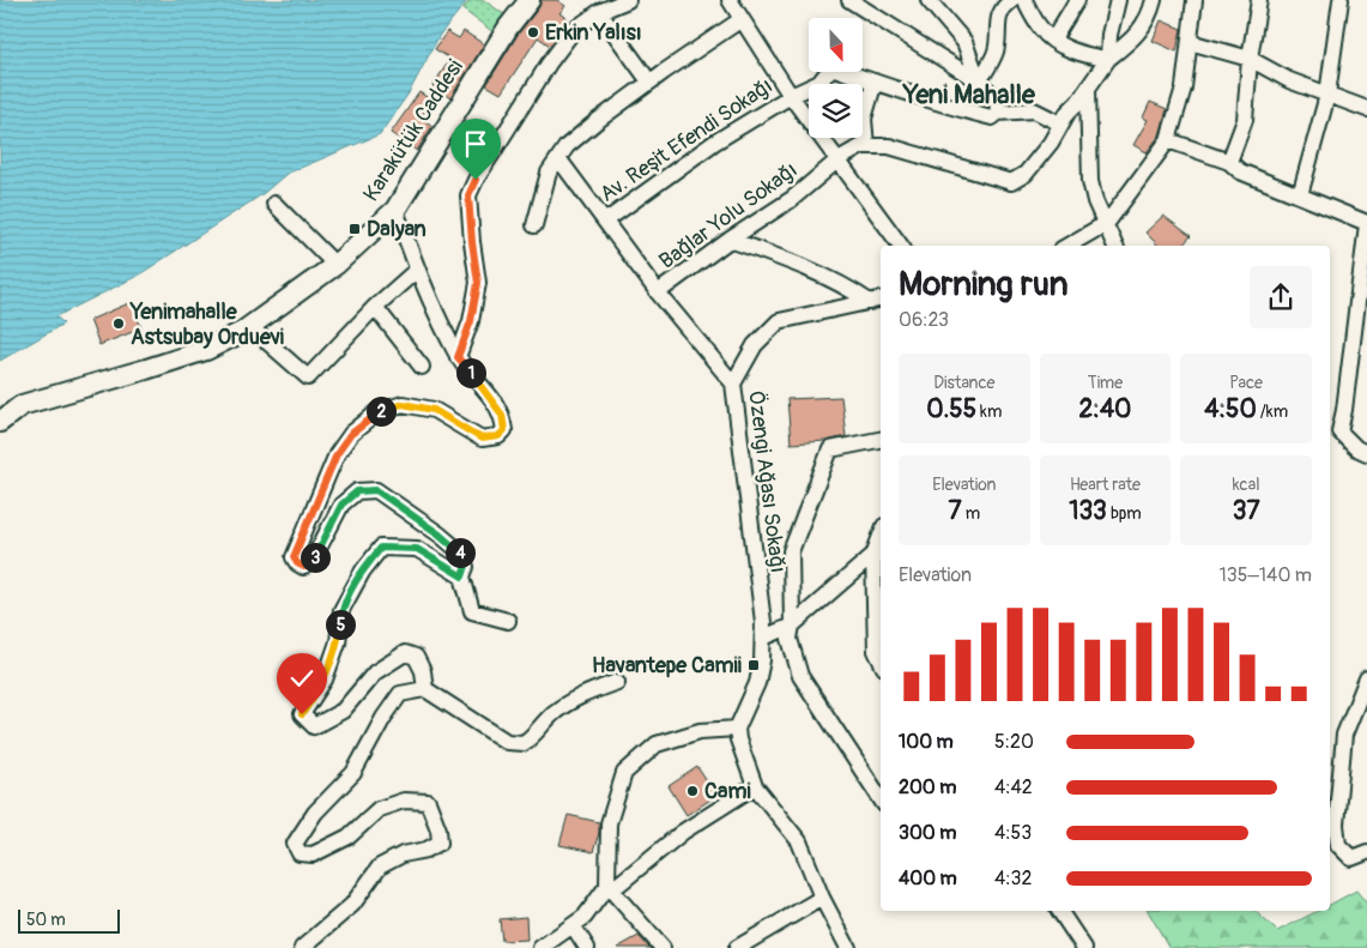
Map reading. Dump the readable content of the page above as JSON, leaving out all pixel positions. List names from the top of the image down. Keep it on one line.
{"streets":{"main road":["Karakütük Caddesi"],"street":["Av. Reşit Efendi Sokağı","Bağlar Yolu Sokağı","Özengi Ağası Sokağı"]},"districts":["Yeni Mahalle"],"places":{"other":["Erkin Yalısı","Yenimahalle Astsubay Orduevi","Cami"],"transit":["Dalyan","Havantepe Camii"]},"scale_bar":"50 m","north":"bottom","page":{"heading":["Morning run","06:23"],"stats":[["Distance","0.55 km"],["Time","2:40"],["Pace","4:50 /km"],["Elevation","7 m"],["Heart rate","133 bpm"],["kcal","37"]],"pins":["1","2","4","3","5"],"chart":["Elevation","135–140 m"],"list":[{"name":"100 m","note":"5:20"},{"name":"200 m","note":"4:42"},{"name":"300 m","note":"4:53"},{"name":"400 m","note":"4:32"}],"scale":"50 m"}}
